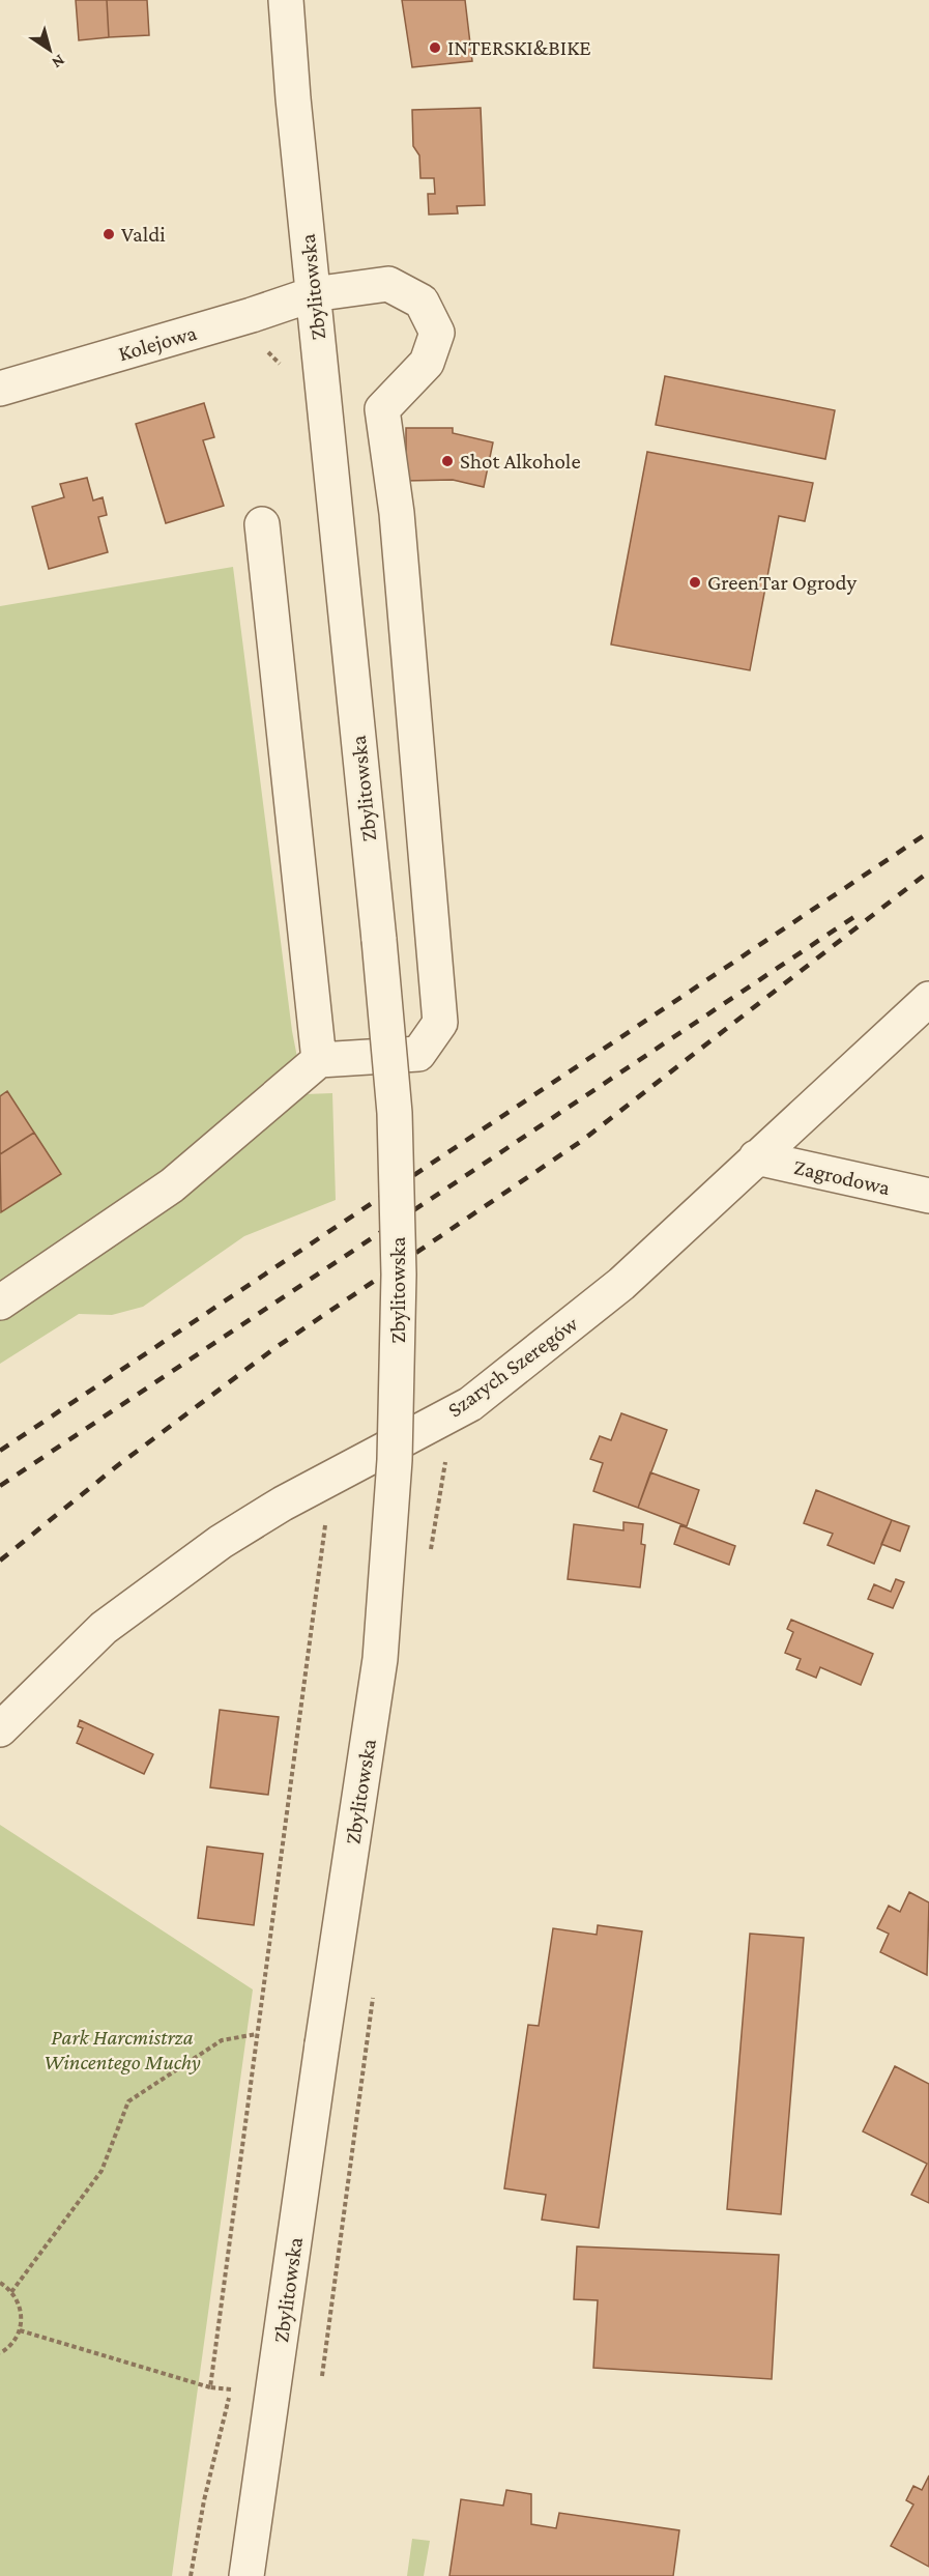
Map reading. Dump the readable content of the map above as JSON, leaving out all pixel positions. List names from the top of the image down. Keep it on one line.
{"streets":{"street":["Zbylitowska","Kolejowa","Zagrodowa","Szarych Szeregów"]},"crossings":[["Zbylitowska","Kolejowa"],["Zagrodowa","Szarych Szeregów"]],"parks":["Park Harcmistrza Wincentego Muchy"],"places":["INTERSKI&BIKE","Valdi","Shot Alkohole","GreenTar Ogrody"],"north":"bottom right"}
